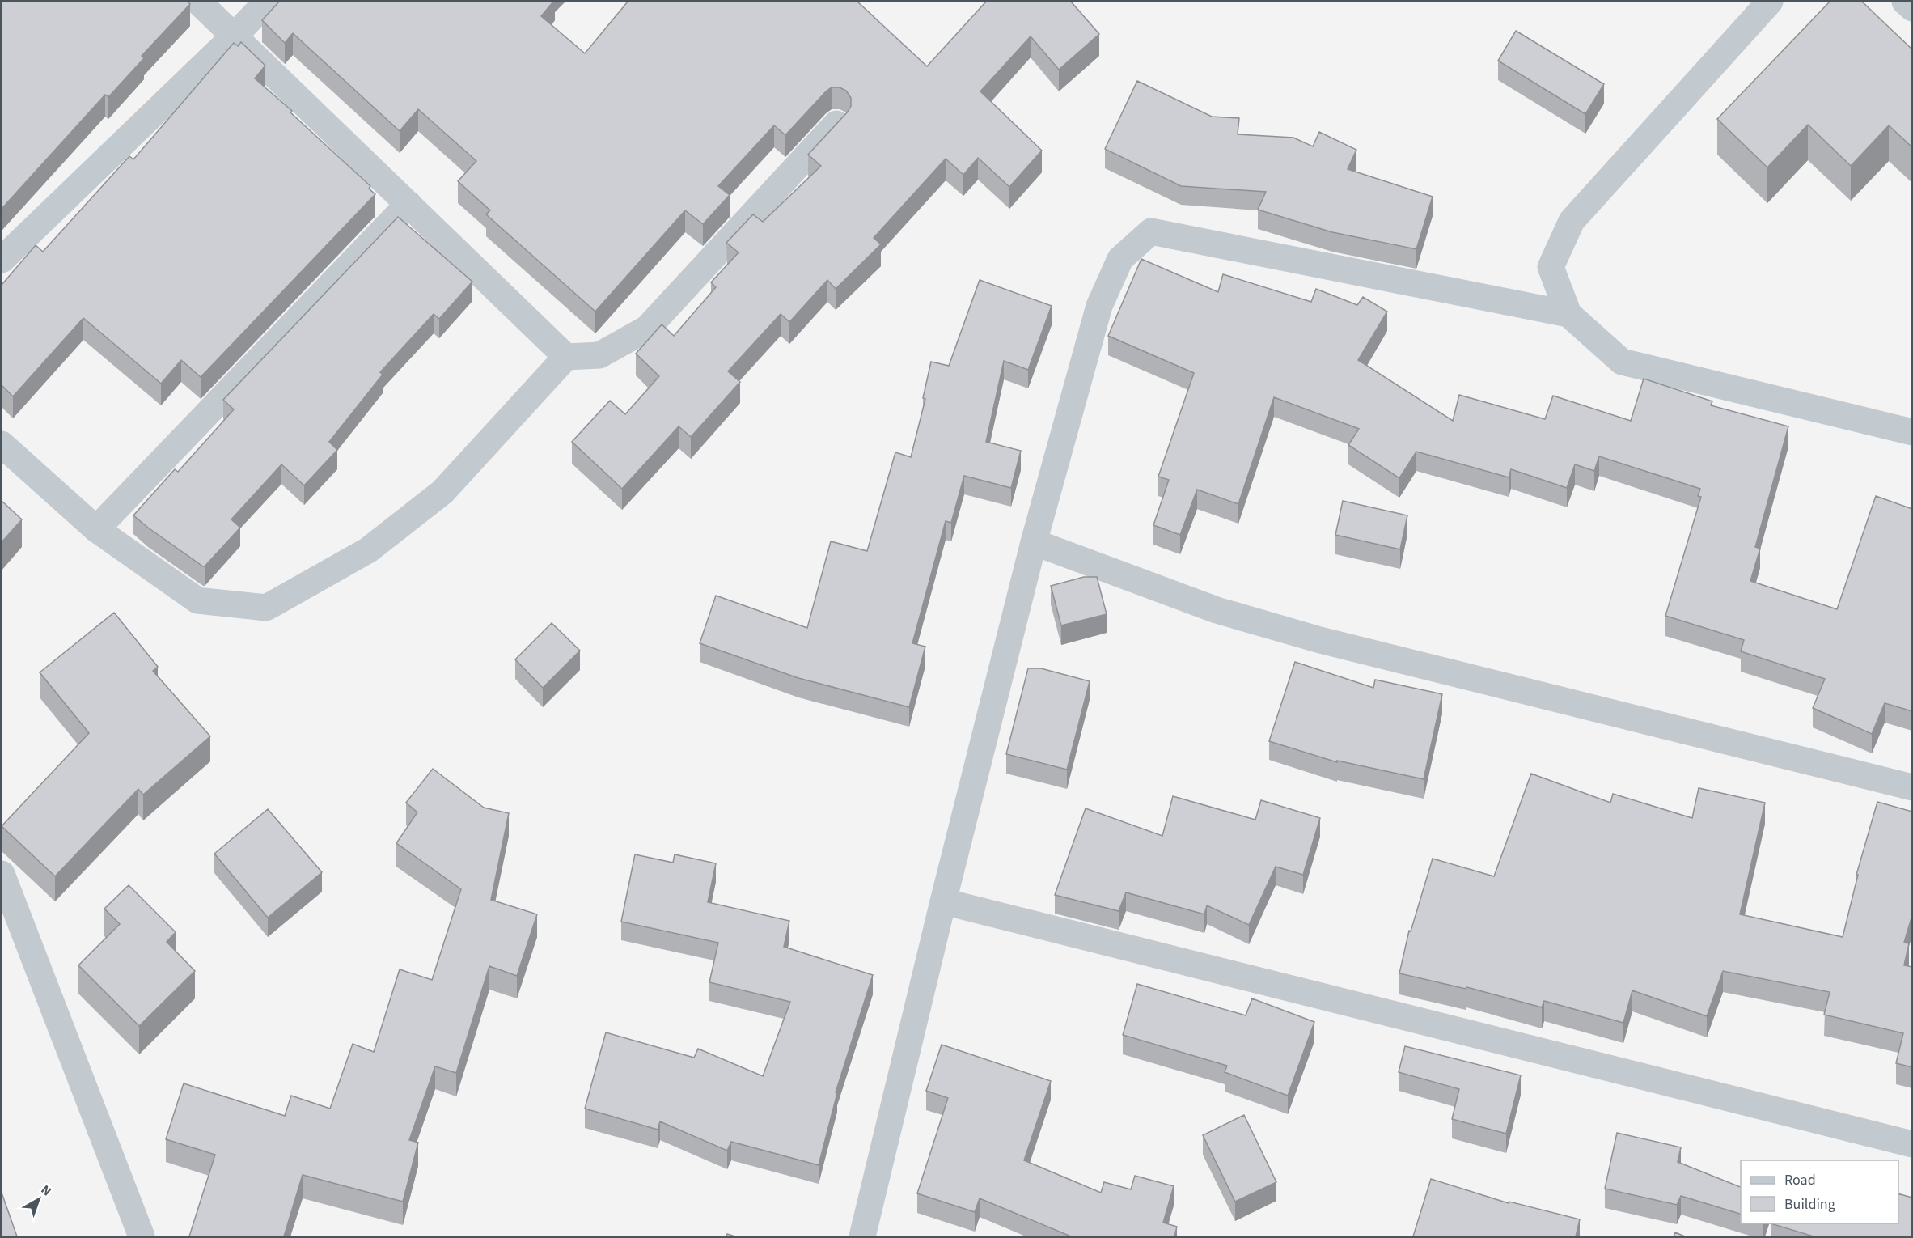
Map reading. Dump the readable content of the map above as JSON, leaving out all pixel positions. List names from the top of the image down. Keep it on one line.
{"legend":["Road","Building"],"north":"top right"}
